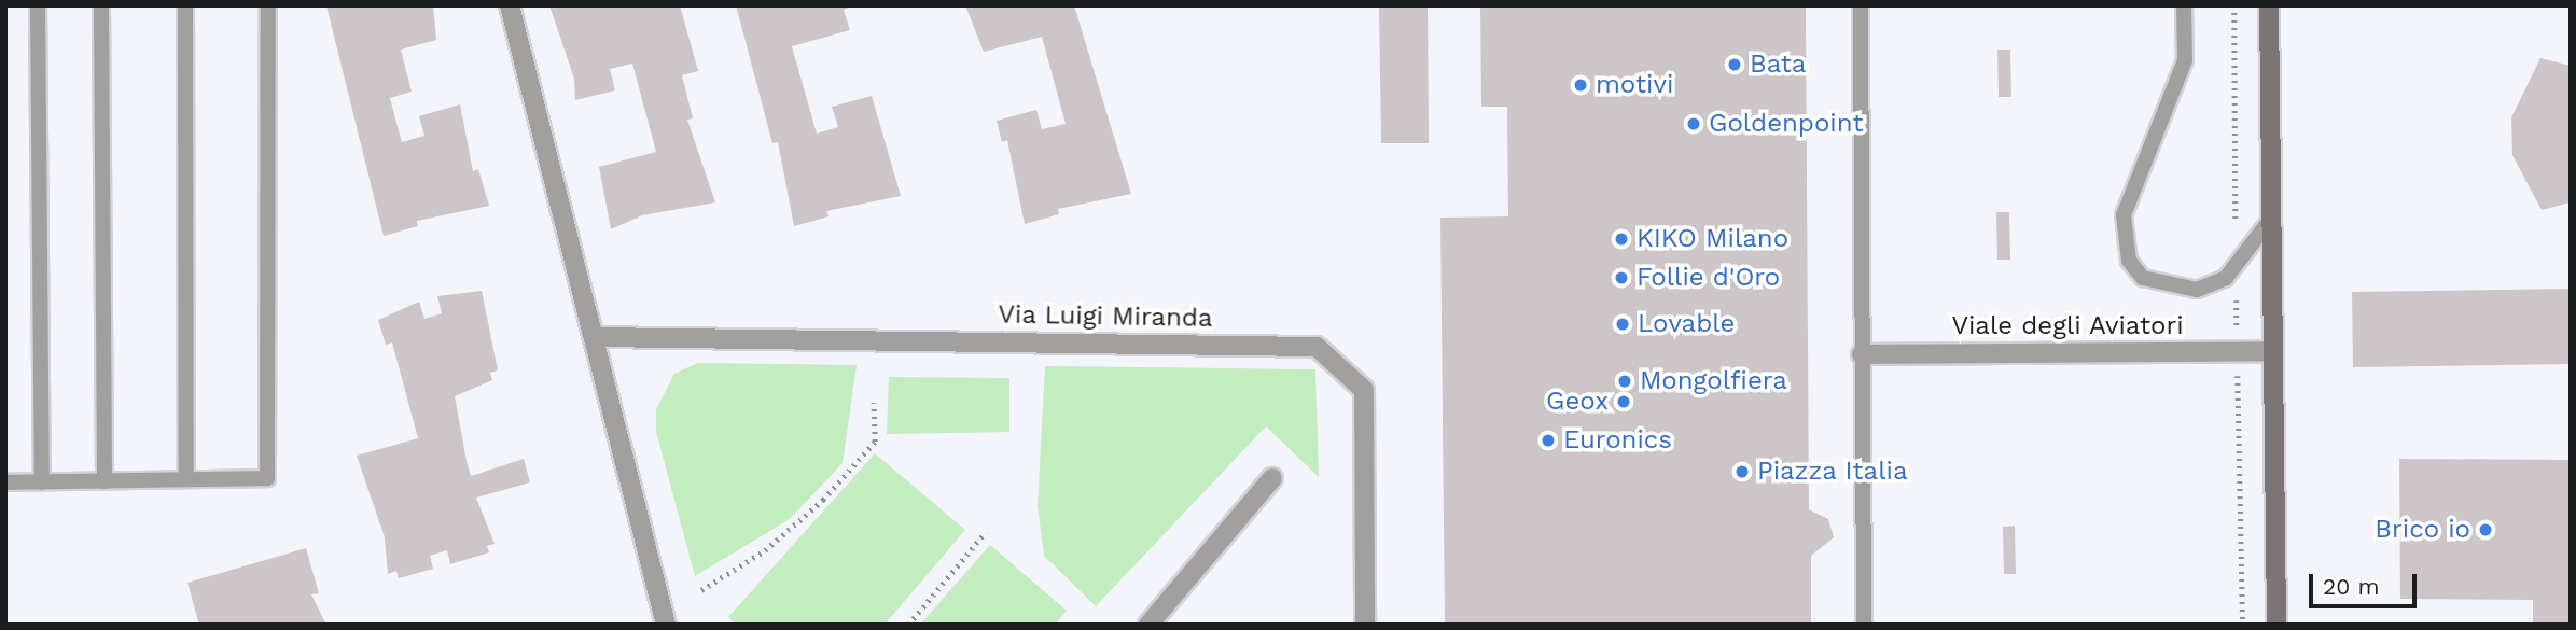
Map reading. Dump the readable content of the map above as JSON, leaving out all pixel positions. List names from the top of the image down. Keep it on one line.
{"streets":{"street":["Via Luigi Miranda","Viale degli Aviatori"]},"places":["Bata","motivi","Goldenpoint","KIKO Milano","Follie d'Oro","Lovable","Mongolfiera","Geox","Euronics","Piazza Italia","Brico io"],"scale_bar":"20 m"}
